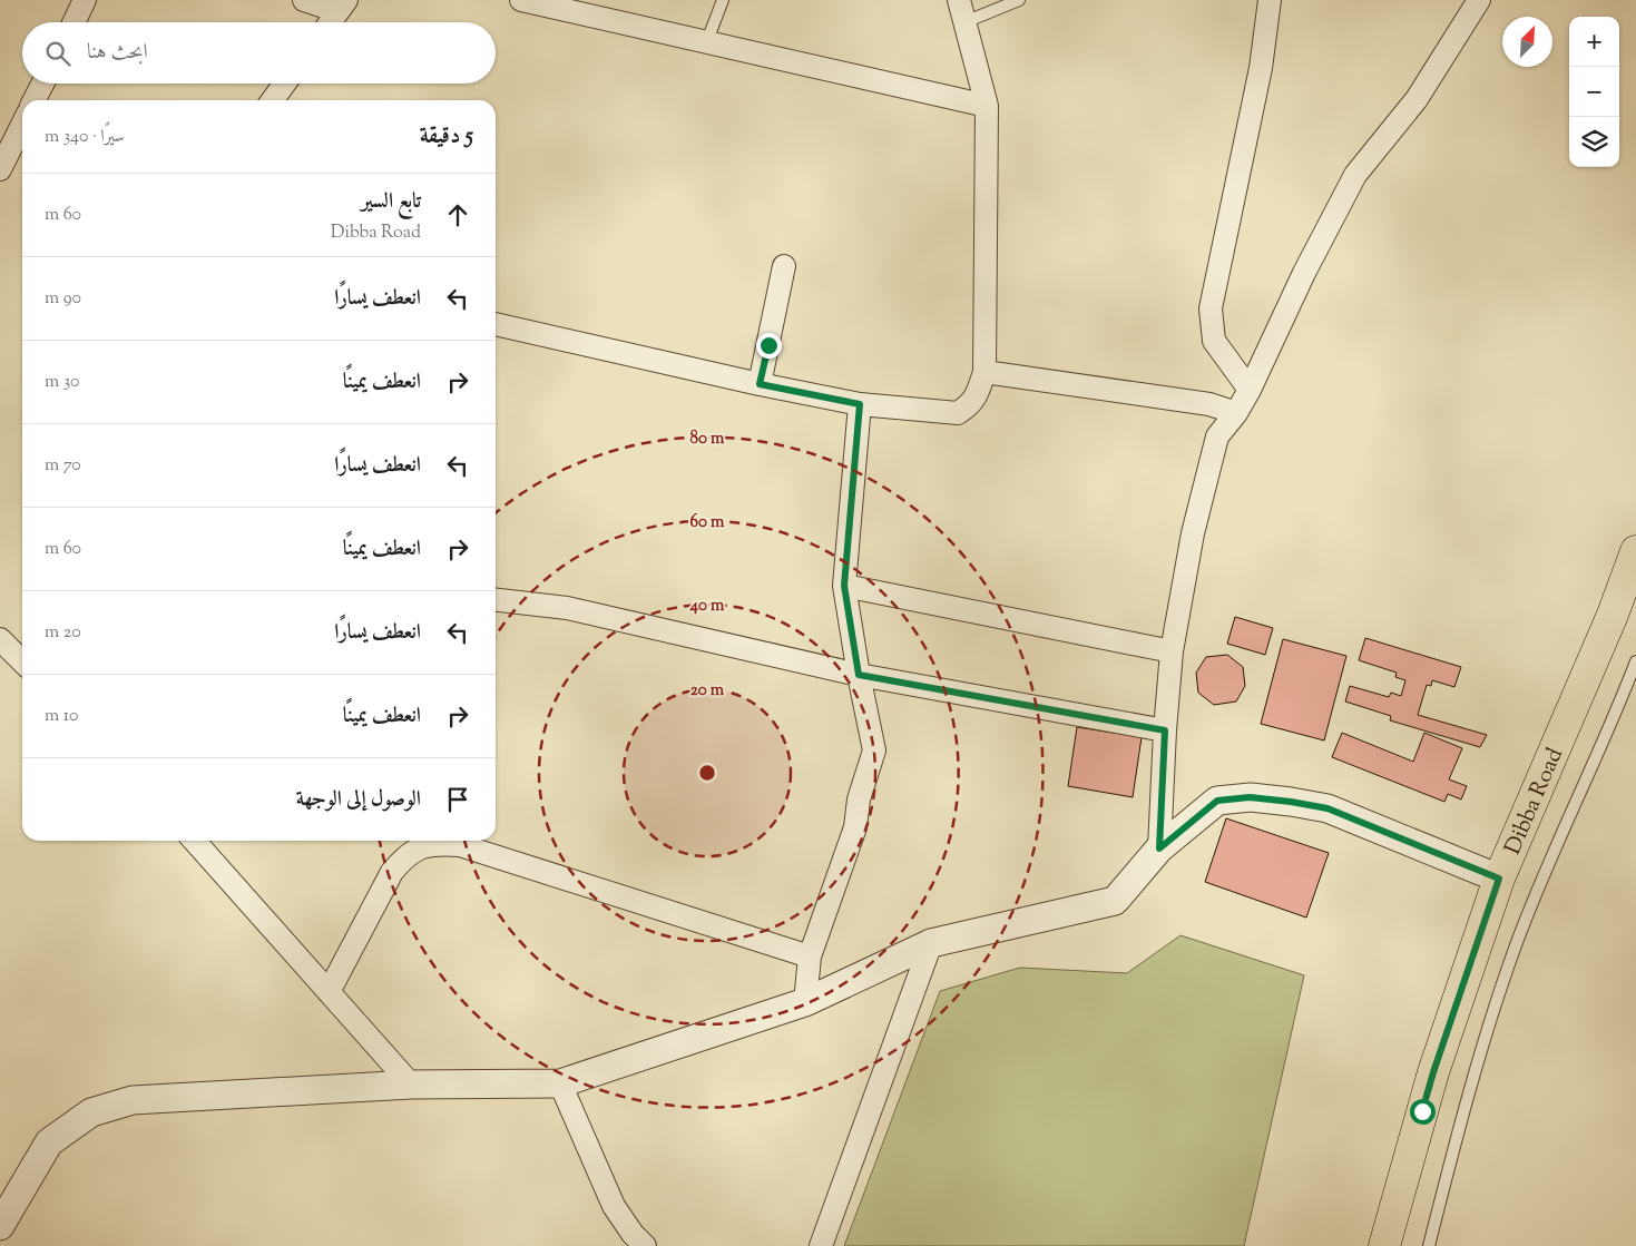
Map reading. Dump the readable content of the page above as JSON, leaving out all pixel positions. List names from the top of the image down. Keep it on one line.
{"streets":{"main road":["Dibba Road"]},"north":"top right","page":{"map_buttons":["+","−"],"search":"ابحث هنا","heading":["5 دقيقة","سيرًا · 340 m"],"list":[["تابع السير","Dibba Road","60 m"],["انعطف يسارًا","90 m"],["انعطف يمينًا","30 m"],["انعطف يسارًا","70 m"],["انعطف يمينًا","60 m"],["انعطف يسارًا","20 m"],["انعطف يمينًا","10 m"],"الوصول إلى الوجهة"]},"rings":["80 m","60 m","40 m","20 m"]}
